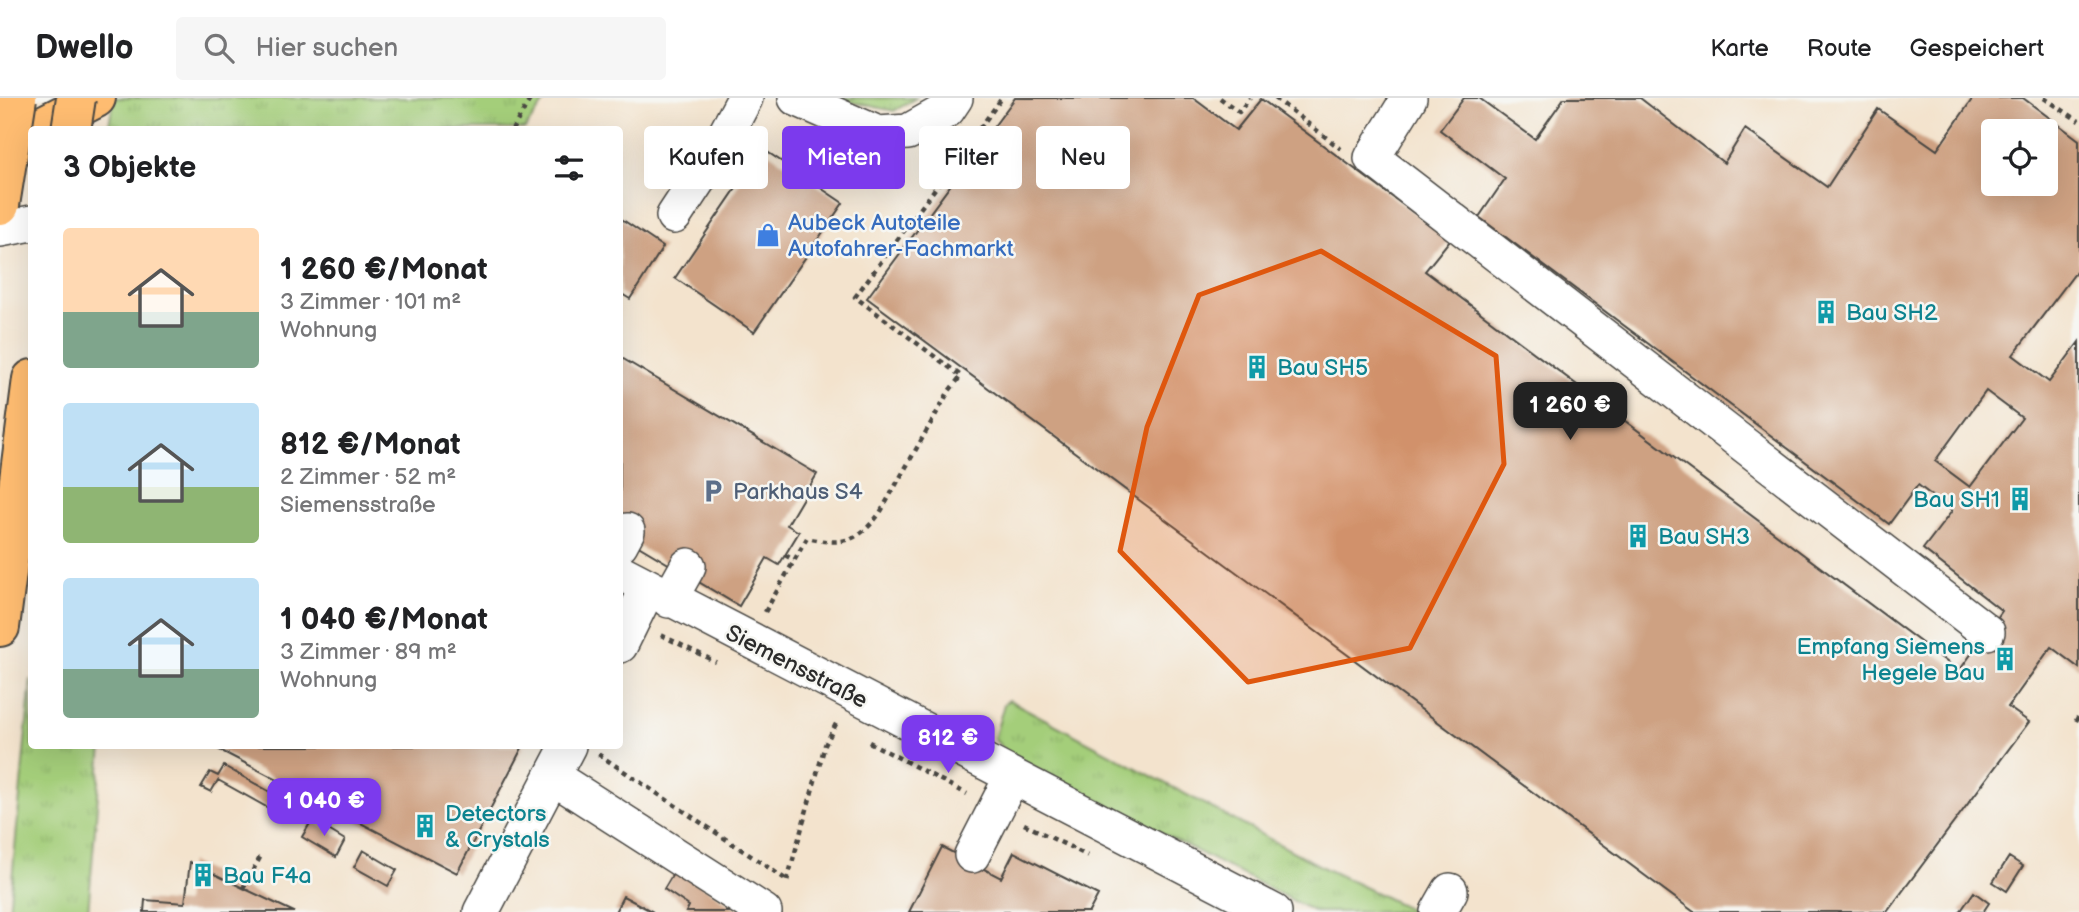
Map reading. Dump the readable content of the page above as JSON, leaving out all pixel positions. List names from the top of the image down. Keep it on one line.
{"streets":{"street":["Siemensstraße"]},"places":{"shop":["Aubeck Autoteile Autofahrer-Fachmarkt"],"building":["Bau SH2","Bau SH5","Bau SH1","Bau SH3","Empfang Siemens Hegele Bau","Detectors & Crystals","Bau F4a"],"parking":["Parkhaus S4"]},"page":{"header":"Dwello","search":"Hier suchen","nav":["Karte","Route","Gespeichert"],"chip":["Kaufen","Mieten","Filter","Neu"],"heading":"3 Objekte","list":[{"name":"1 260 €/Monat","note":"3 Zimmer · 101 m² · Wohnung"},{"name":"812 €/Monat","note":"2 Zimmer · 52 m² · Siemensstraße"},{"name":"1 040 €/Monat","note":"3 Zimmer · 89 m² · Wohnung"}],"price":["1 260 €","812 €","1 040 €"]}}
